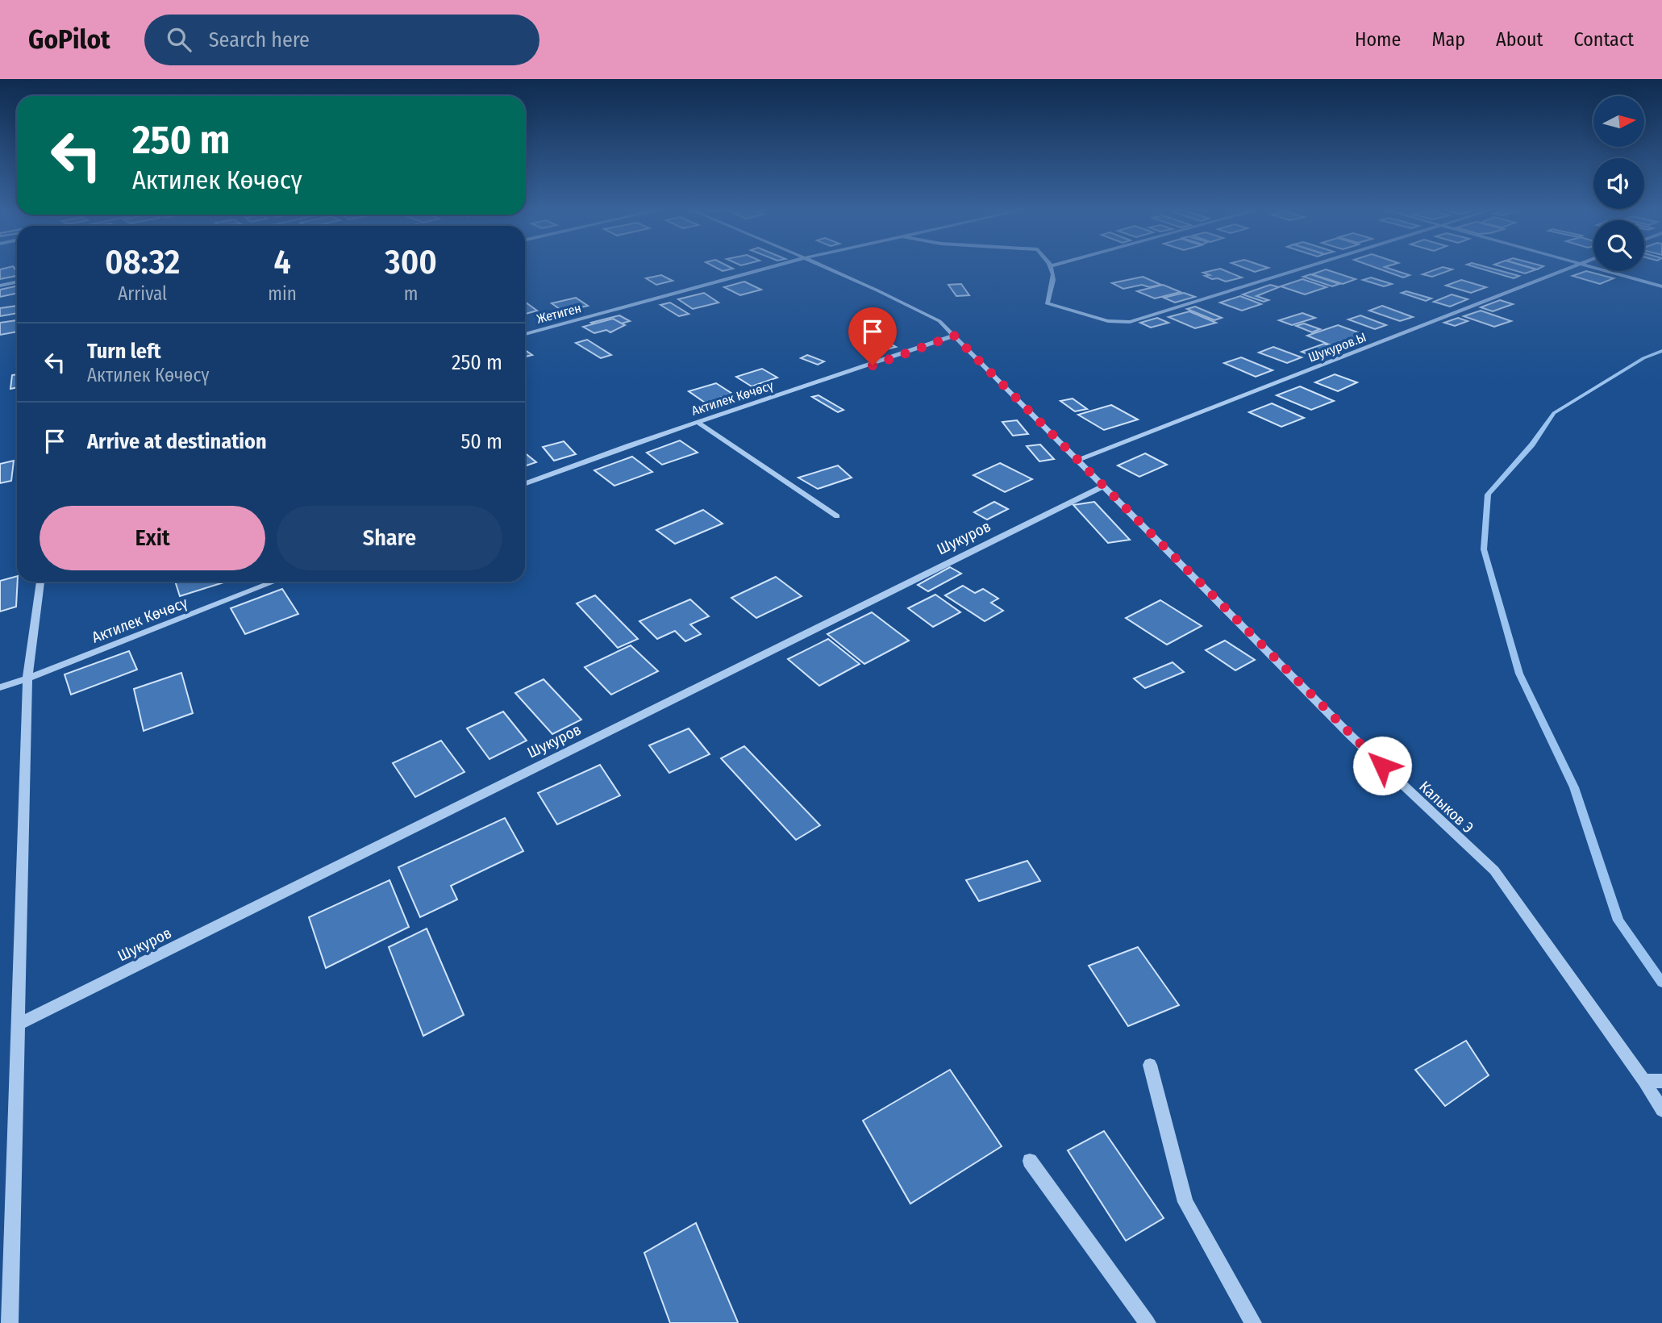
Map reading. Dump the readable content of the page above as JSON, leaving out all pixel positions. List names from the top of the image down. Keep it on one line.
{"streets":{"street":["Жетиген","Шукуров.Ы","Актилек Көчөсү","Шукуров","Калыков Э"]},"crossings":[["Шукуров.Ы","Калыков Э"],["Актилек Көчөсү","Калыков Э"],["Шукуров","Калыков Э"]],"north":"right","page":{"header":"GoPilot","search":"Search here","nav":["Home","Map","About","Contact"],"turn":["250 m","Актилек Көчөсү"],"eta":["08:32","Arrival","4","min","300","m"],"list":[{"name":"Turn left","note":"Актилек Көчөсү","value":"250 m"},{"name":"Arrive at destination","value":"50 m"}],"buttons":["Exit","Share"]}}
